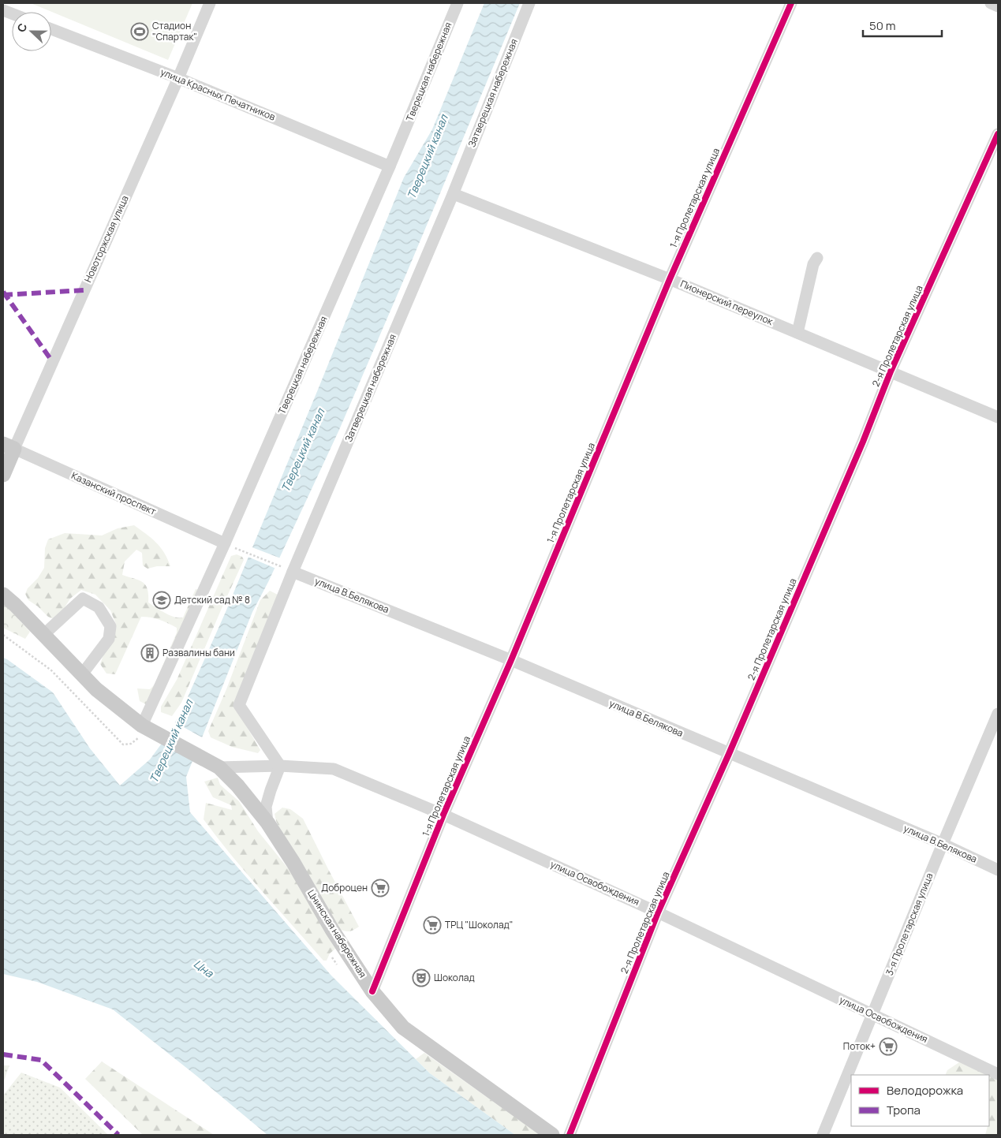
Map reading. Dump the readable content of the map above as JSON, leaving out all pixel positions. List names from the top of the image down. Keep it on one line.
{"streets":{"main road":["Новоторжская улица","Цнинская набережная"],"street":["Тверецкая набережная","Затверецкая набережная","улица Красных Печатников","1-я Пролетарская улица","Пионерский переулок","2-я Пролетарская улица","Казанский проспект","улица В.Белякова","улица Освобождения","3-я Пролетарская улица"]},"crossings":[["Тверецкая набережная","улица Красных Печатников"],["Тверецкая набережная","Казанский проспект"],["Тверецкая набережная","Цнинская набережная"],["Затверецкая набережная","Пионерский переулок"],["Затверецкая набережная","улица В.Белякова"],["Затверецкая набережная","улица Освобождения"],["улица Красных Печатников","Новоторжская улица"],["1-я Пролетарская улица","Пионерский переулок"],["1-я Пролетарская улица","улица В.Белякова"],["1-я Пролетарская улица","улица Освобождения"],["1-я Пролетарская улица","Цнинская набережная"],["Новоторжская улица","Казанский проспект"],["Пионерский переулок","2-я Пролетарская улица"],["2-я Пролетарская улица","улица В.Белякова"],["2-я Пролетарская улица","улица Освобождения"],["улица В.Белякова","3-я Пролетарская улица"],["улица Освобождения","3-я Пролетарская улица"],["улица Освобождения","Цнинская набережная"]],"water":["Тверецкий канал","Цна"],"places":{"sports":["Стадион \"Спартак\""],"school or university":["Детский сад № 8"],"building":["Развалины бани"],"supermarket":["Доброцен","ТРЦ \"Шоколад\"","Поток+"],"theatre":["Шоколад"]},"legend":["Велодорожка","Тропа"],"scale_bar":"50 m","north":"left"}
